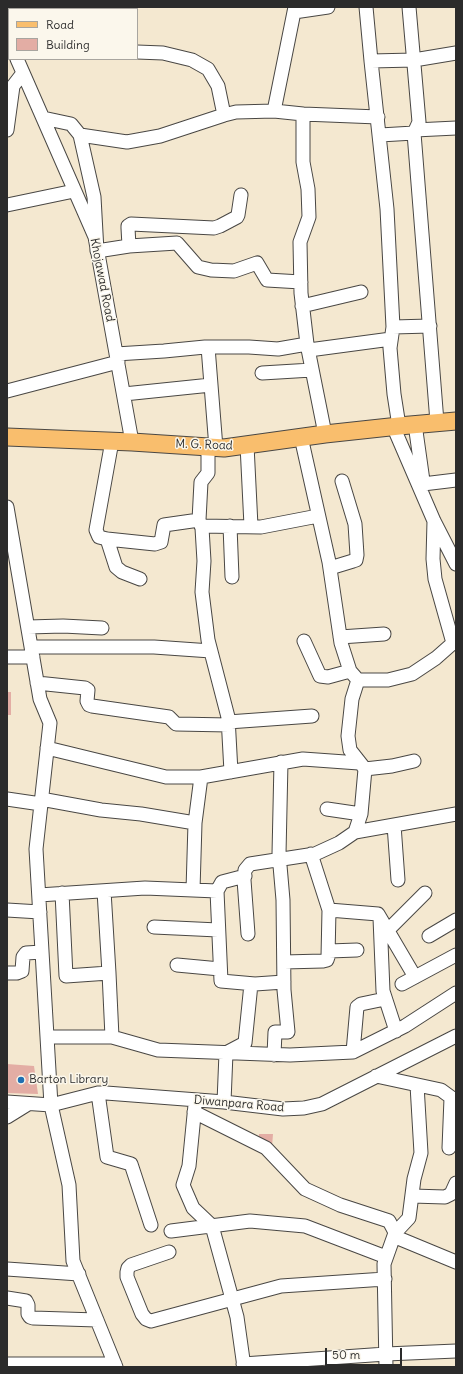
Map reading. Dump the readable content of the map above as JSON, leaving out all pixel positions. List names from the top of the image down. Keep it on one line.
{"streets":{"main road":["M. G. Road"],"street":["Khojawad Road","Diwanpara Road"]},"crossings":[["Khojawad Road","M. G. Road"]],"places":["Barton Library"],"legend":["Road","Building"],"scale_bar":"50 m"}
